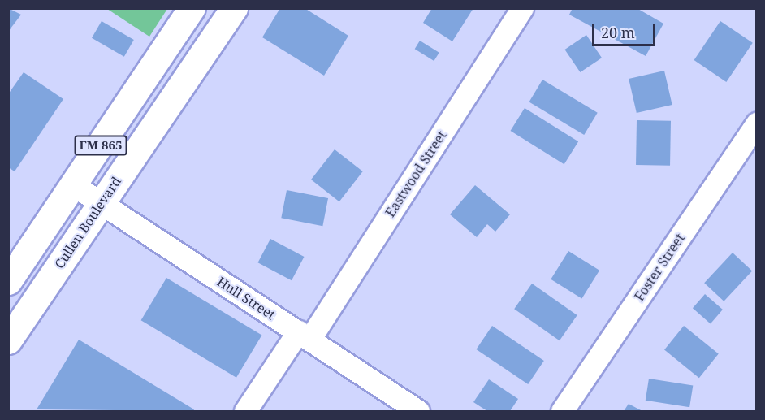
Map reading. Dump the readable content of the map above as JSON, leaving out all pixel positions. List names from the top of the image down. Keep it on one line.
{"streets":{"main road":["FM 865","Cullen Boulevard"],"street":["Eastwood Street","Foster Street","Hull Street"]},"crossings":[["FM 865","Hull Street"],["Eastwood Street","Hull Street"],["Cullen Boulevard","Hull Street"]],"scale_bar":"20 m"}
